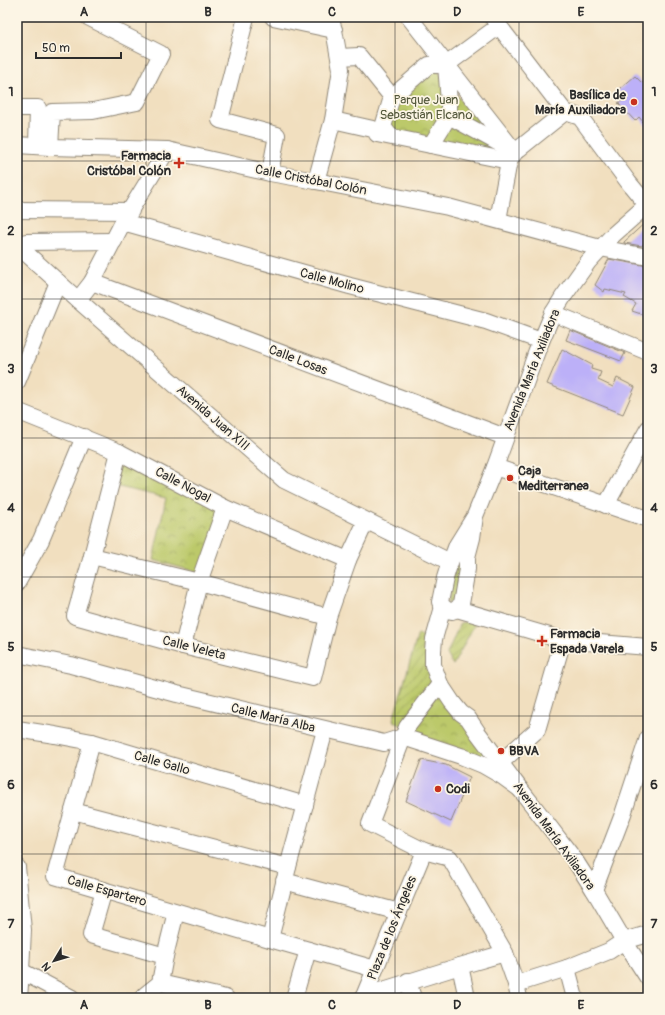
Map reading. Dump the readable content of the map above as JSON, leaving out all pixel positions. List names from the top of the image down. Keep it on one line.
{"streets":{"street":["Calle Cristóbal Colón","Calle Molino","Calle Losas","Avenida María Axiliadora","Avenida Juan XIII","Calle Nogal","Calle Veleta","Calle María Alba","Calle Gallo","Calle Espartero","Plaza de los Ángeles"]},"crossings":[["Calle Cristóbal Colón","Avenida María Axiliadora"],["Calle Molino","Avenida María Axiliadora"],["Calle Losas","Avenida María Axiliadora"],["Avenida María Axiliadora","Avenida Juan XIII"],["Calle Gallo","Calle Espartero"],["Calle Espartero","Plaza de los Ángeles"]],"parks":["Parque Juan Sebastián Elcano"],"places":{"other":["Basílica de María Auxiliadora","Caja Mediterranea","BBVA","Codi"],"health":["Farmacia Cristóbal Colón","Farmacia Espada Varela"]},"scale_bar":"50 m","north":"bottom left","grid":{"columns":["A","B","C","D","E"],"rows":["1","2","3","4","5","6","7"]}}
